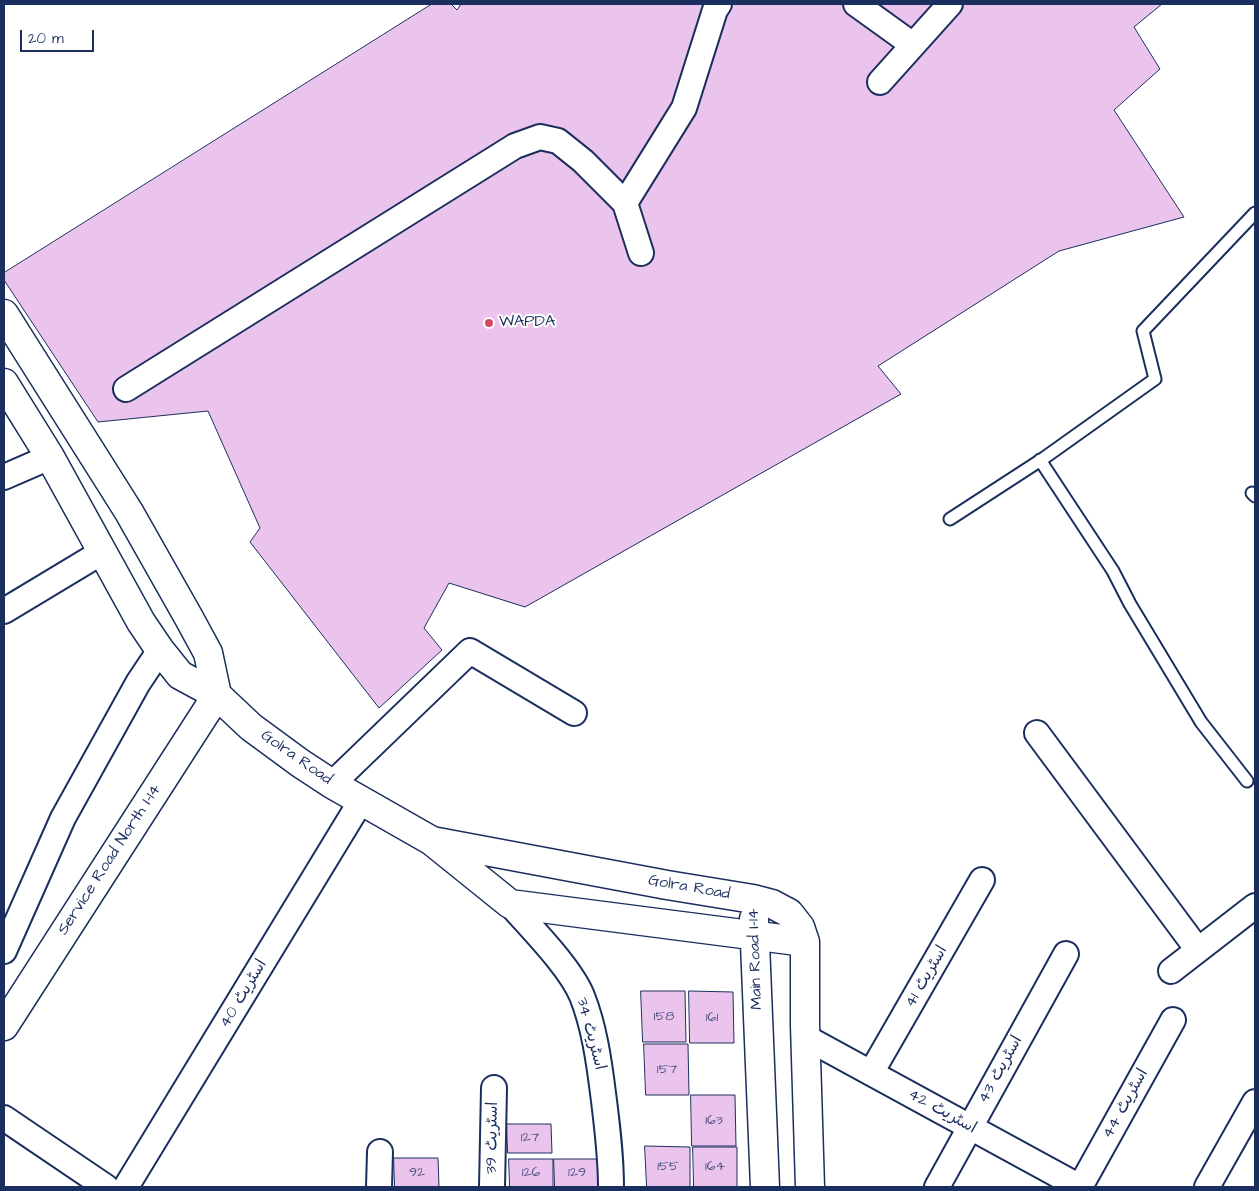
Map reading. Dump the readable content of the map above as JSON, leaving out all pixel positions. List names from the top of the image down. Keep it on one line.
{"streets":{"main road":["Golra Road","Service Road North I-14","Main Road I-14"],"street":["اسٹریٹ 41","اسٹریٹ 40","اسٹریٹ 34","اسٹریٹ 43","اسٹریٹ 44","اسٹریٹ 42","اسٹریٹ 39"]},"crossings":[["Golra Road","Service Road North I-14"],["Golra Road","Main Road I-14"],["Golra Road","اسٹریٹ 40"],["Main Road I-14","اسٹریٹ 42"],["اسٹریٹ 41","اسٹریٹ 42"],["اسٹریٹ 43","اسٹریٹ 42"],["اسٹریٹ 44","اسٹریٹ 42"]],"places":["WAPDA"],"house_numbers":["158","161","157","163","127","155","164","92","126","129"],"scale_bar":"20 m"}
